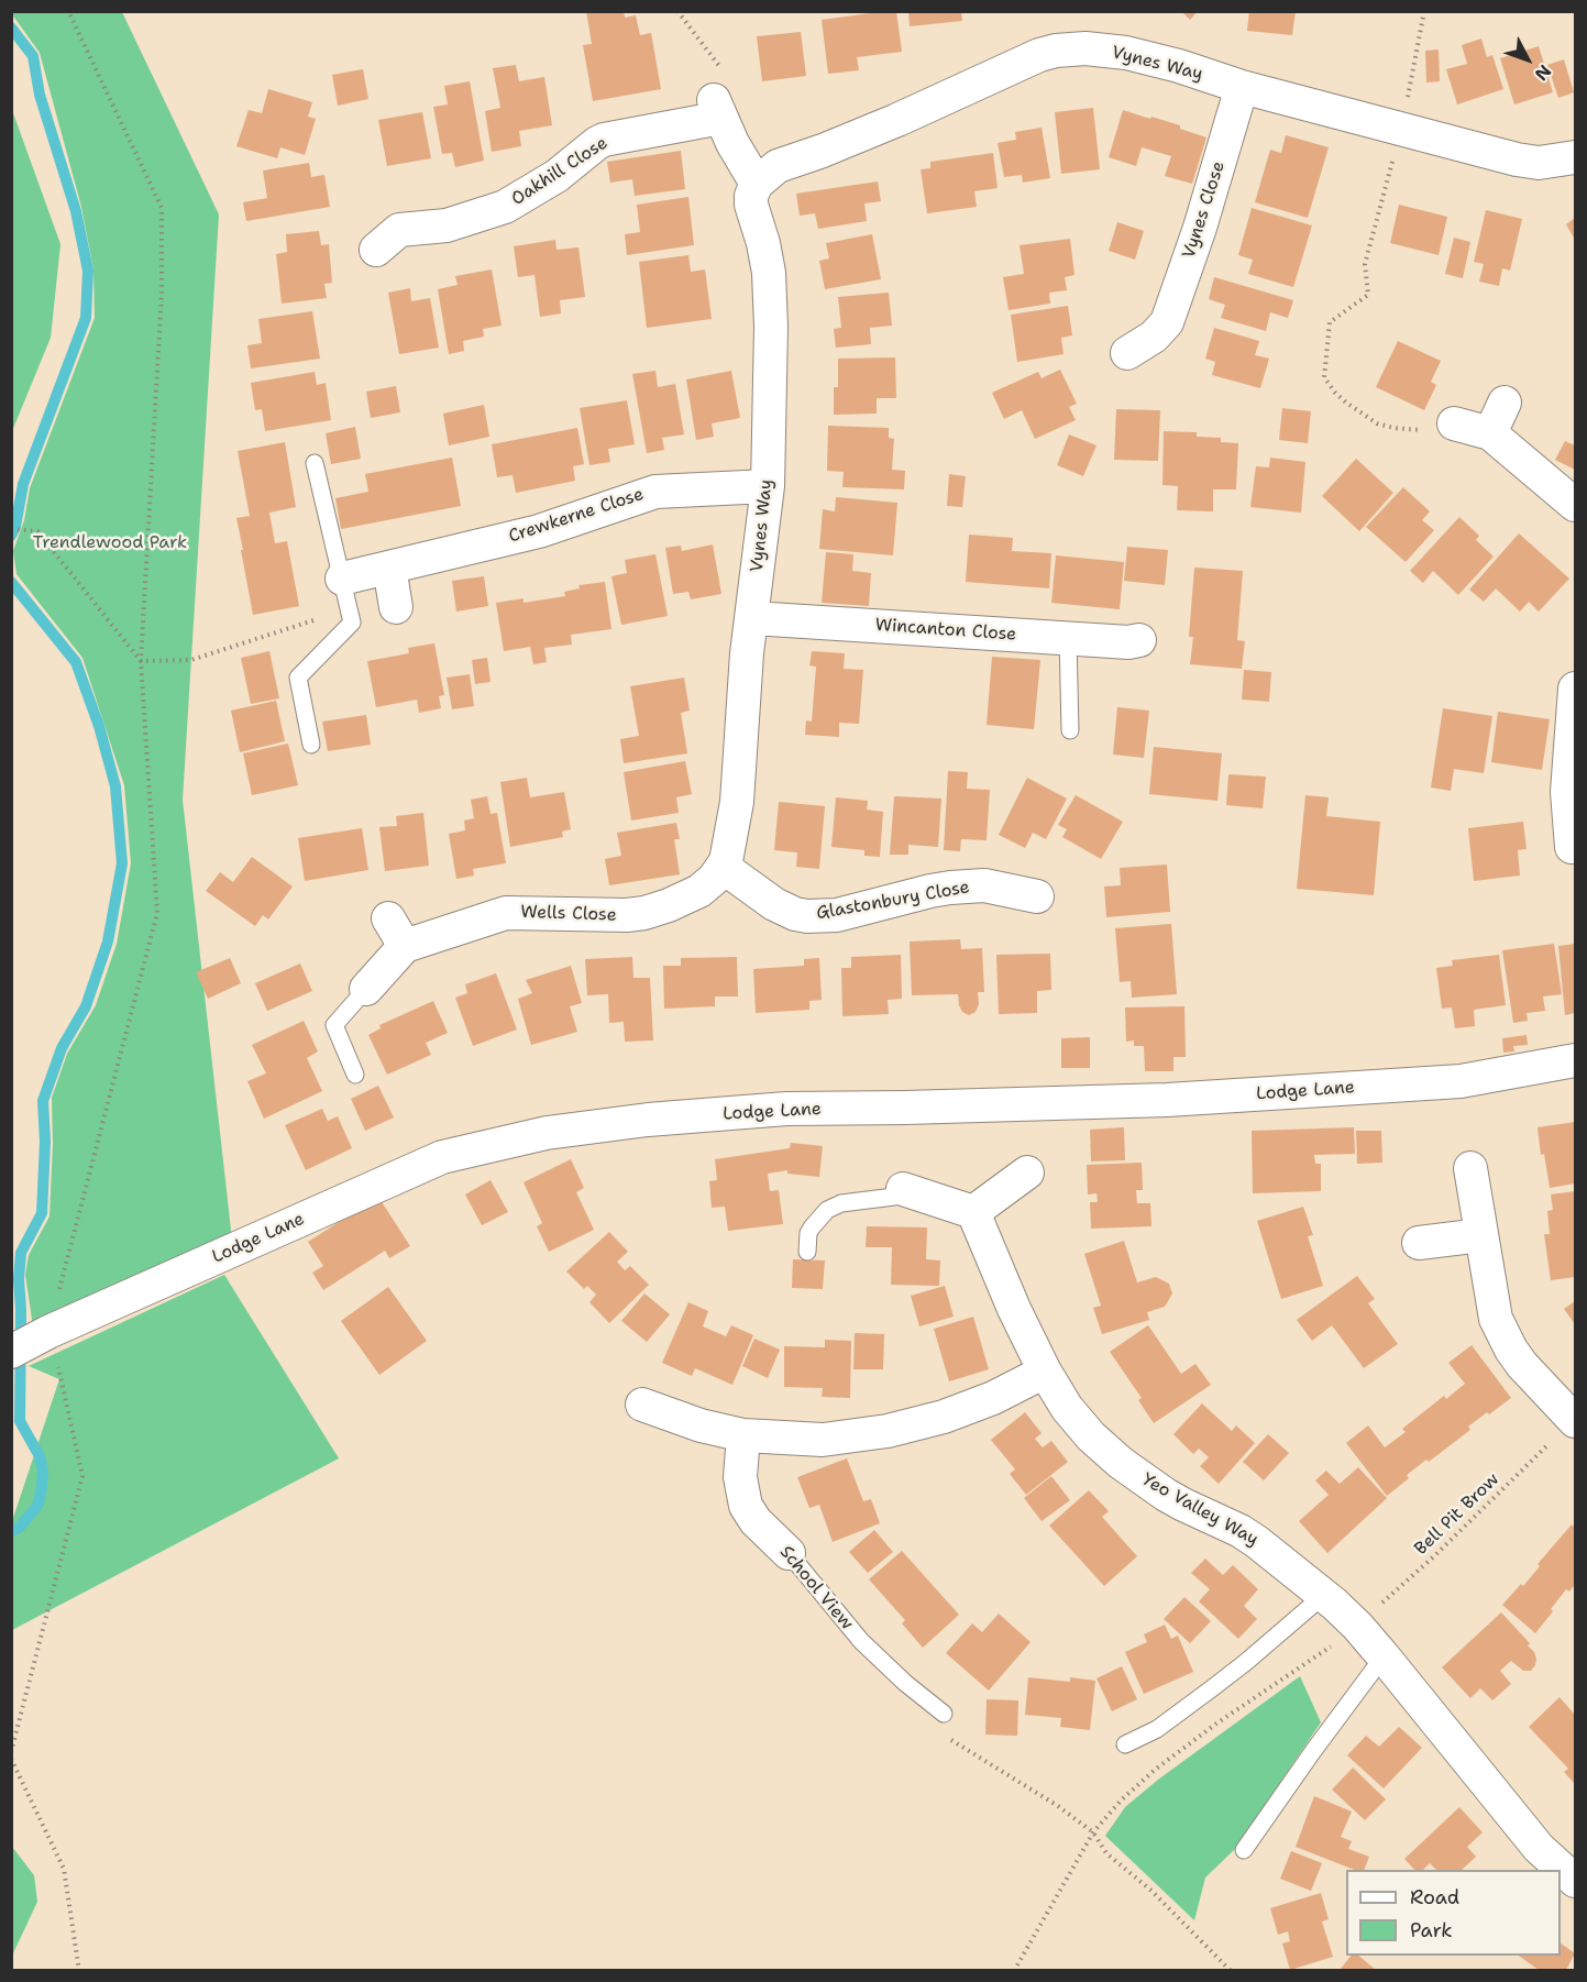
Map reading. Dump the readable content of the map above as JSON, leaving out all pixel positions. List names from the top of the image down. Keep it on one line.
{"streets":{"street":["Vynes Way","Oakhill Close","Vynes Close","Crewkerne Close","Wincanton Close","Glastonbury Close","Wells Close","Lodge Lane","Yeo Valley Way","School View"],"path":["Bell Pit Brow"]},"crossings":[["Vynes Way","Vynes Close"],["Vynes Way","Crewkerne Close"],["Vynes Way","Wincanton Close"],["Vynes Way","Glastonbury Close"],["Vynes Way","Wells Close"],["Glastonbury Close","Wells Close"],["Yeo Valley Way","Bell Pit Brow"]],"parks":["Trendlewood Park"],"legend":["Road","Park"],"north":"bottom right"}
